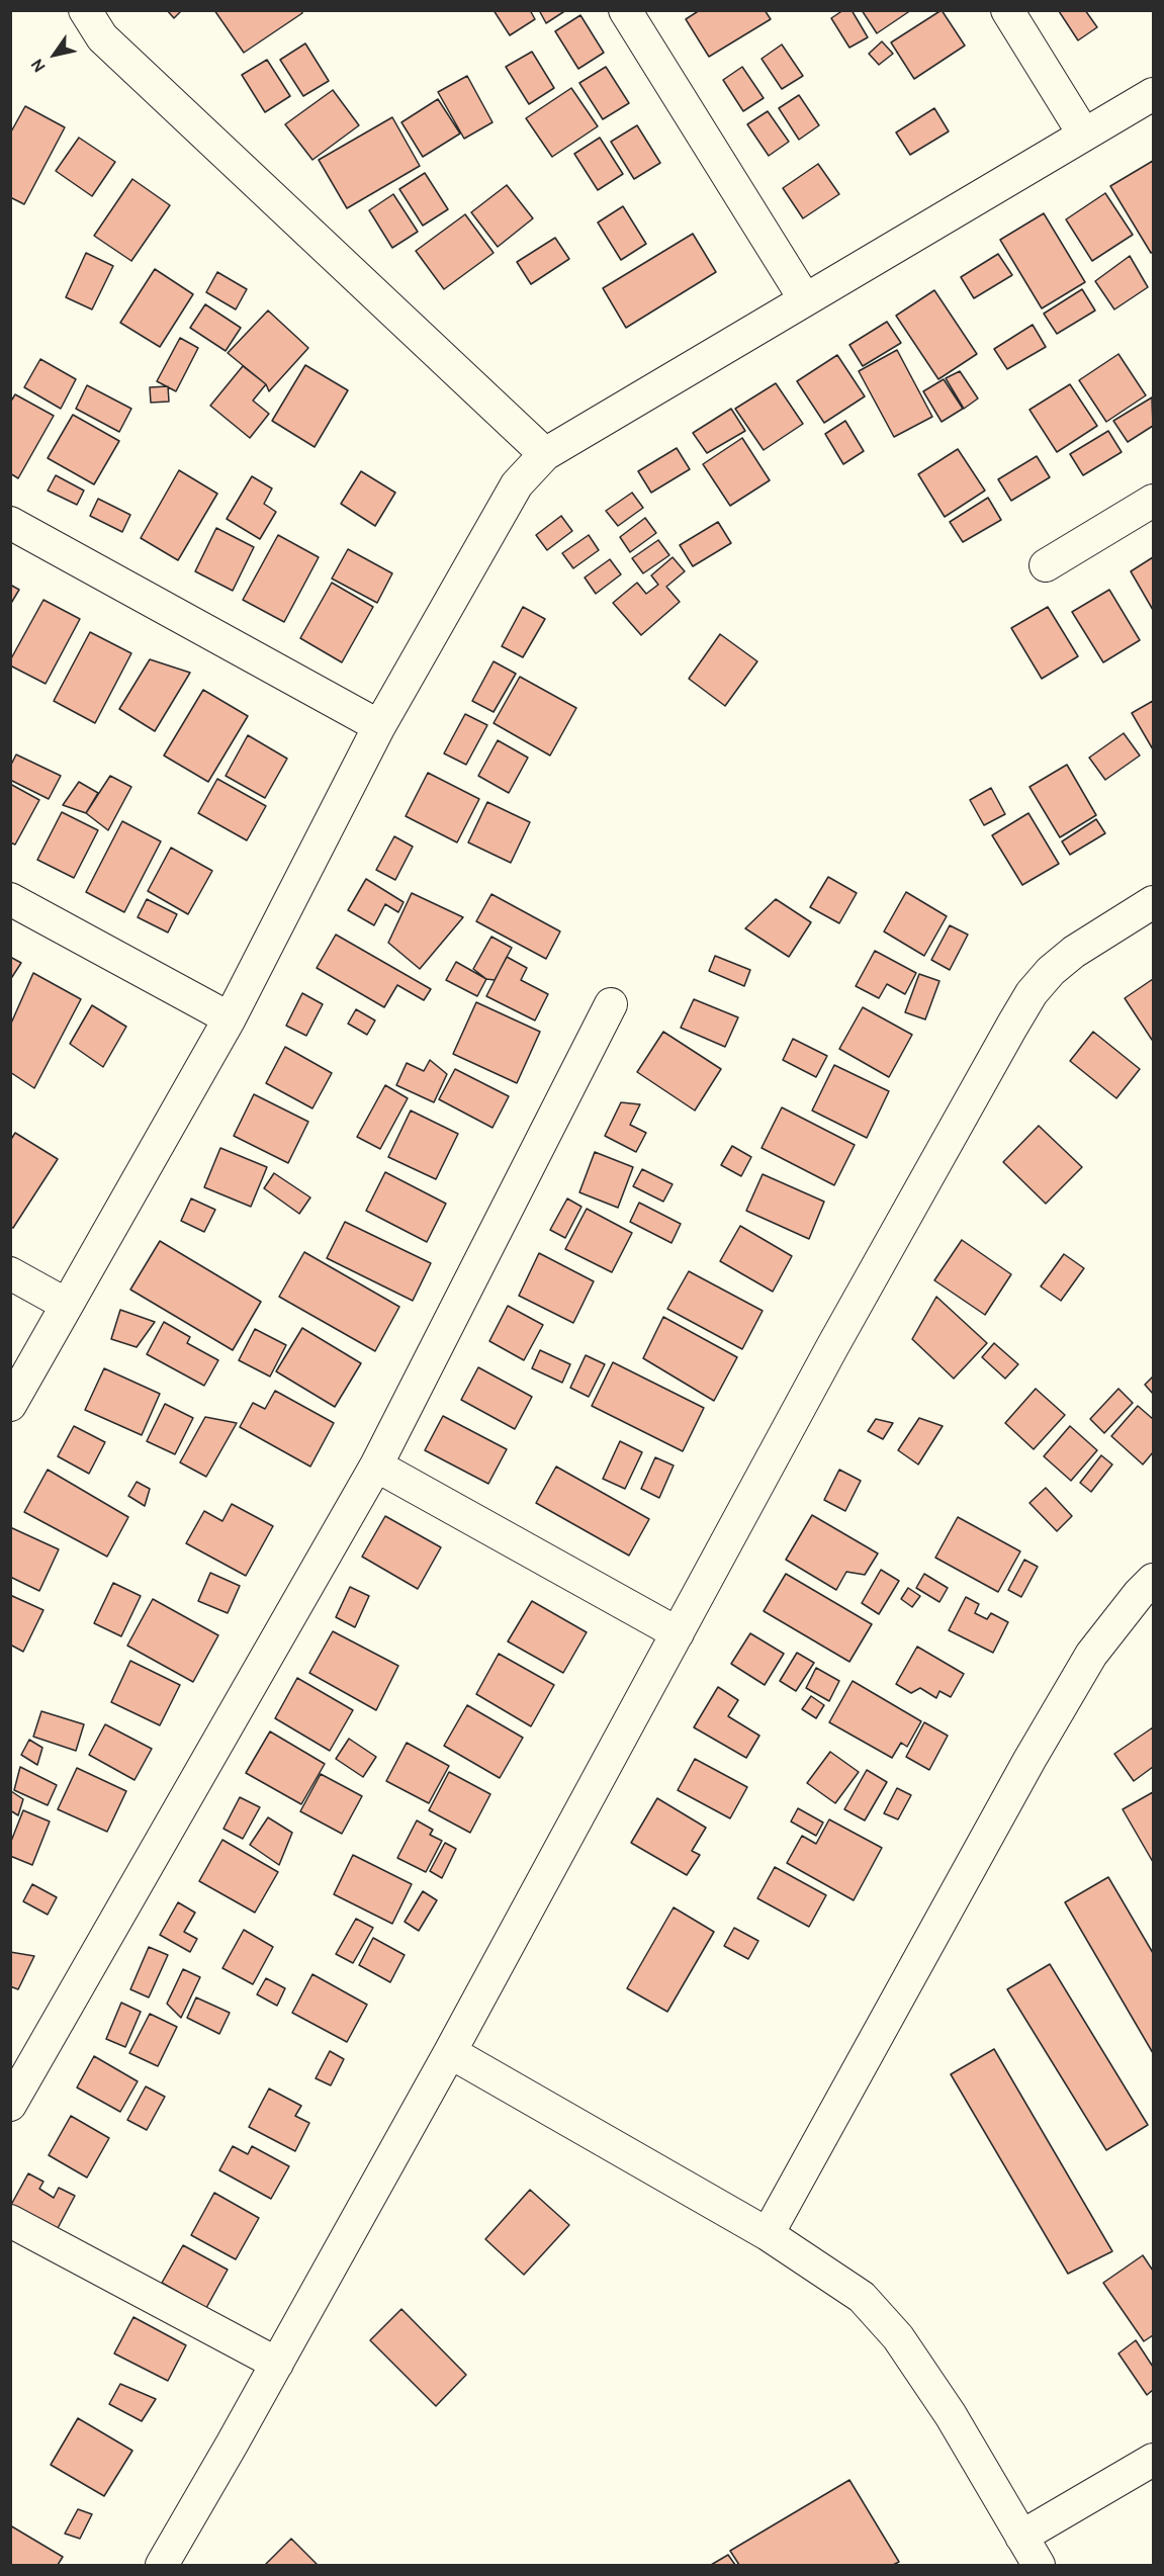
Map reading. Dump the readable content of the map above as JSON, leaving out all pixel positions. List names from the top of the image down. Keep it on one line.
{"north":"bottom left"}
